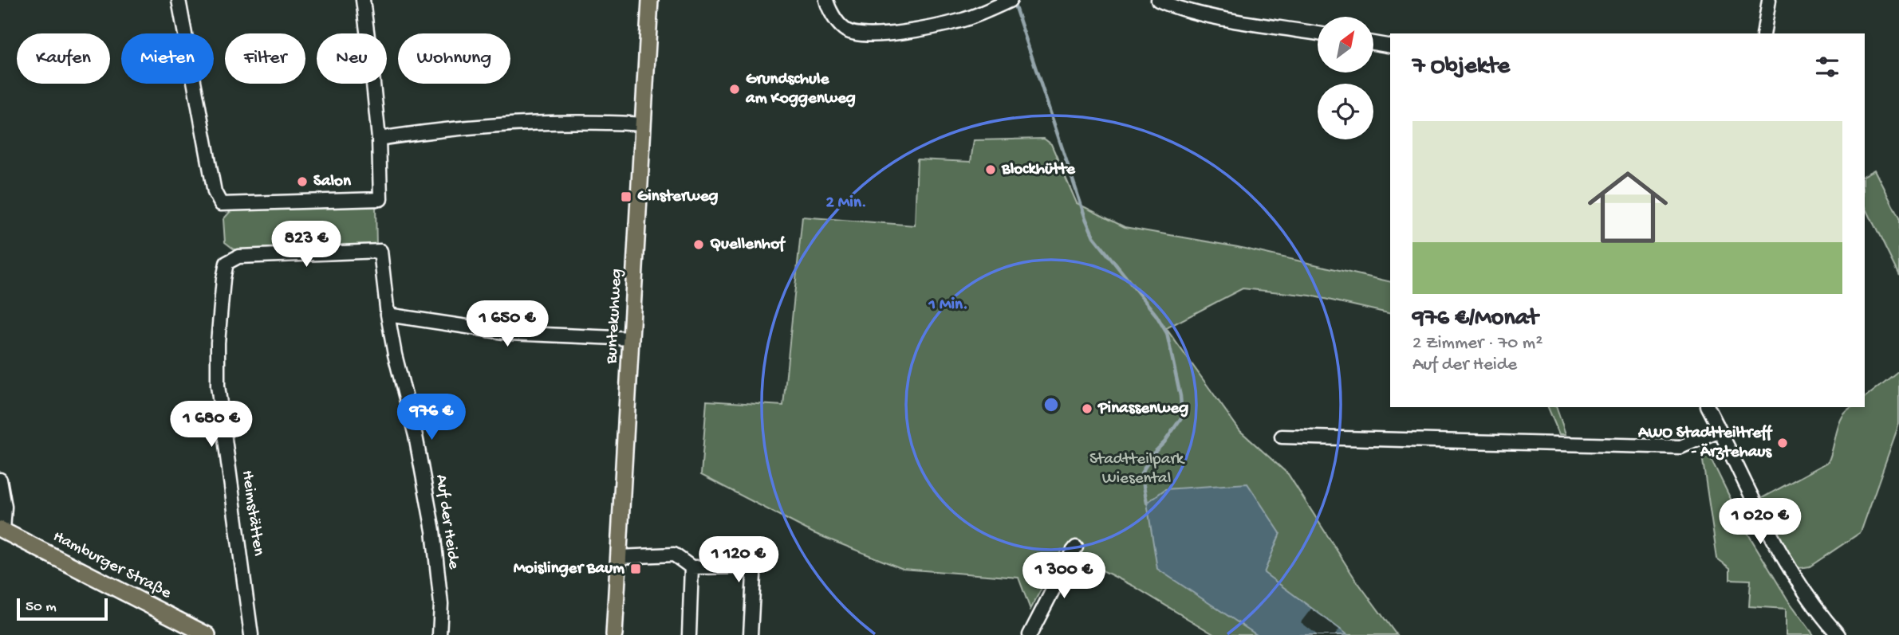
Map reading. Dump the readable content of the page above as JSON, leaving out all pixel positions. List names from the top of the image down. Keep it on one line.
{"streets":{"main road":["Buntekuhweg","Hamburger Straße"],"street":["Heimstätten","Auf der Heide"]},"crossings":[["Heimstätten","Auf der Heide"]],"parks":["Stadtteilpark Wiesental"],"places":{"other":["Grundschule am Koggenweg","Blockhütte","Salon","Quellenhof","Pinassenweg","AWO Stadtteiltreff - Ärztehaus"],"transit":["Ginsterweg","Moislinger Baum"]},"scale_bar":"50 m","north":"top right","page":{"chip":["Kaufen","Mieten","Filter","Neu","Wohnung"],"heading":"7 Objekte","list":[{"name":"976 €/Monat","note":"2 Zimmer · 70 m² · Auf der Heide"}],"price":["823 €","1 650 €","976 €","1 680 €","1 020 €","1 120 €","1 300 €"],"scale":"50 m"},"rings":["2 Min.","1 Min."]}
